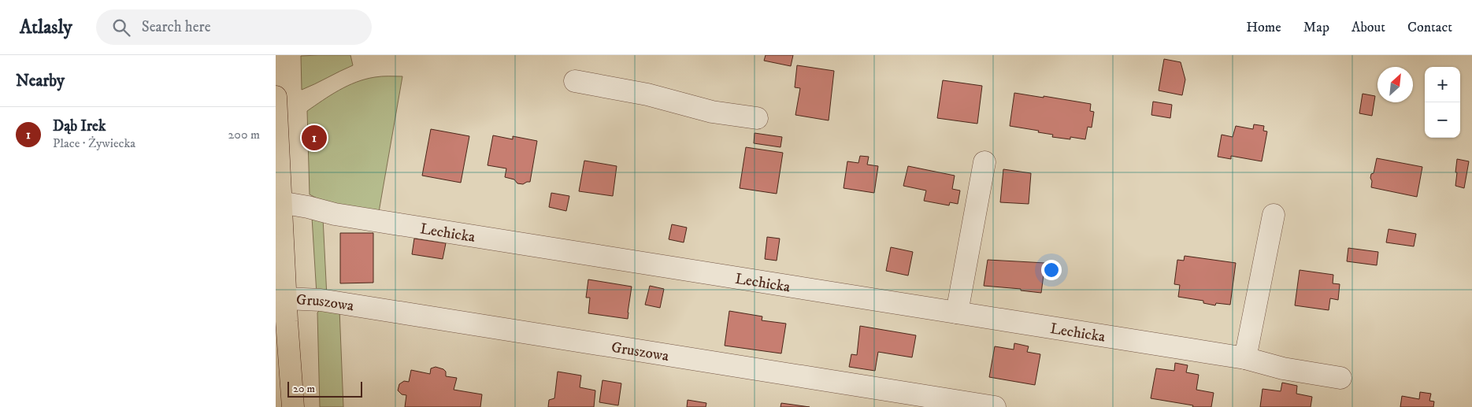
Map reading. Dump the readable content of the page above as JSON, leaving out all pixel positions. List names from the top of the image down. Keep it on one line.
{"streets":{"street":["Lechicka","Gruszowa"]},"scale_bar":"20 m","north":"top right","page":{"header":"Atlasly","search":"Search here","nav":["Home","Map","About","Contact"],"heading":"Nearby","map_buttons":["+","−"],"list":[{"mark":"1","name":"Dąb Irek","note":"Place · Żywiecka","value":"200 m"}],"pins":"1","scale":"20 m"}}
